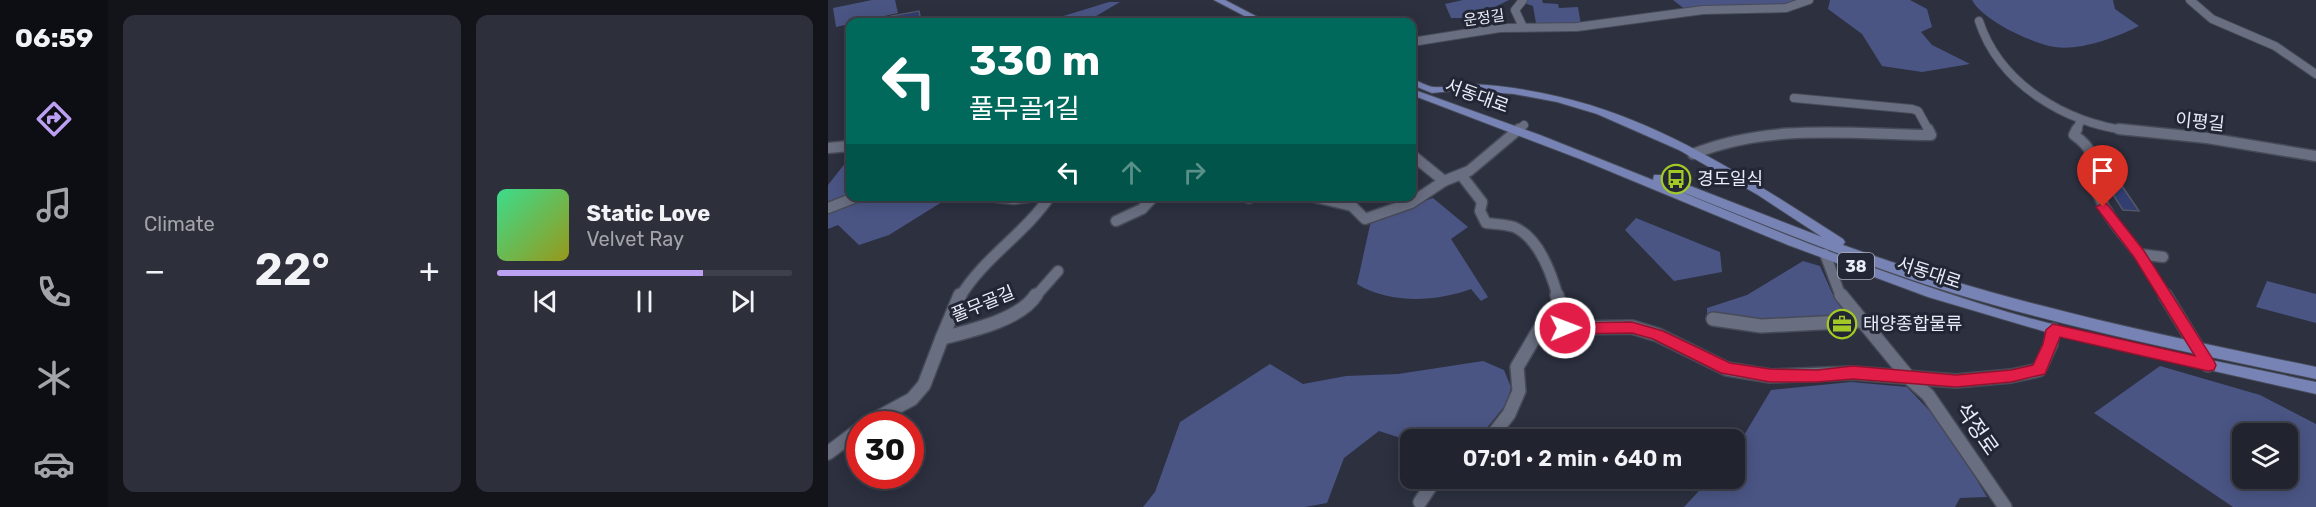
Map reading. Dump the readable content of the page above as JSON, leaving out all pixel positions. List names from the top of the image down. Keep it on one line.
{"streets":{"main road":["서동대로","38"],"street":["운정길","이평길","풀무골길","석정로"]},"crossings":[["서동대로","석정로"]],"places":{"bus stop":["경도일식"],"office":["태양종합물류"]},"page":{"tabs":"06:59","tile":"Climate","turn":["330 m","풀무골1길"],"song":["Static Love","Velvet Ray"],"heat":["−","22°","+"],"limit":"30","trip":"07:01 · 2 min · 640 m"}}
